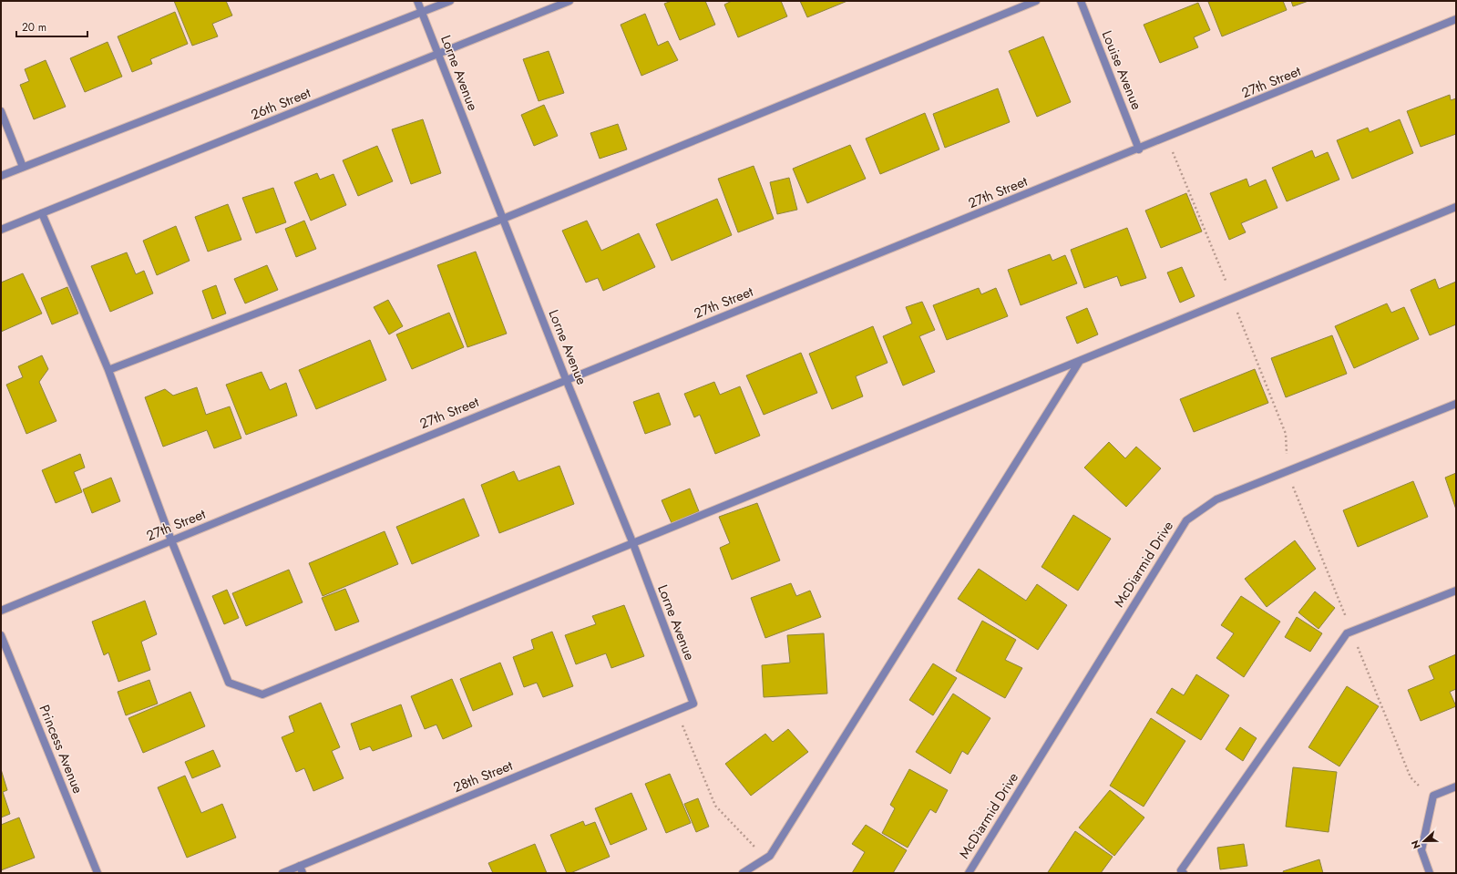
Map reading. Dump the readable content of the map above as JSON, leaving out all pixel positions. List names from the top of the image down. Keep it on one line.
{"streets":{"street":["Louise Avenue","Lorne Avenue","27th Street","26th Street","McDiarmid Drive","Princess Avenue","28th Street"]},"crossings":[["Louise Avenue","27th Street"],["Lorne Avenue","27th Street"],["Lorne Avenue","26th Street"],["Lorne Avenue","28th Street"]],"scale_bar":"20 m","north":"left"}
